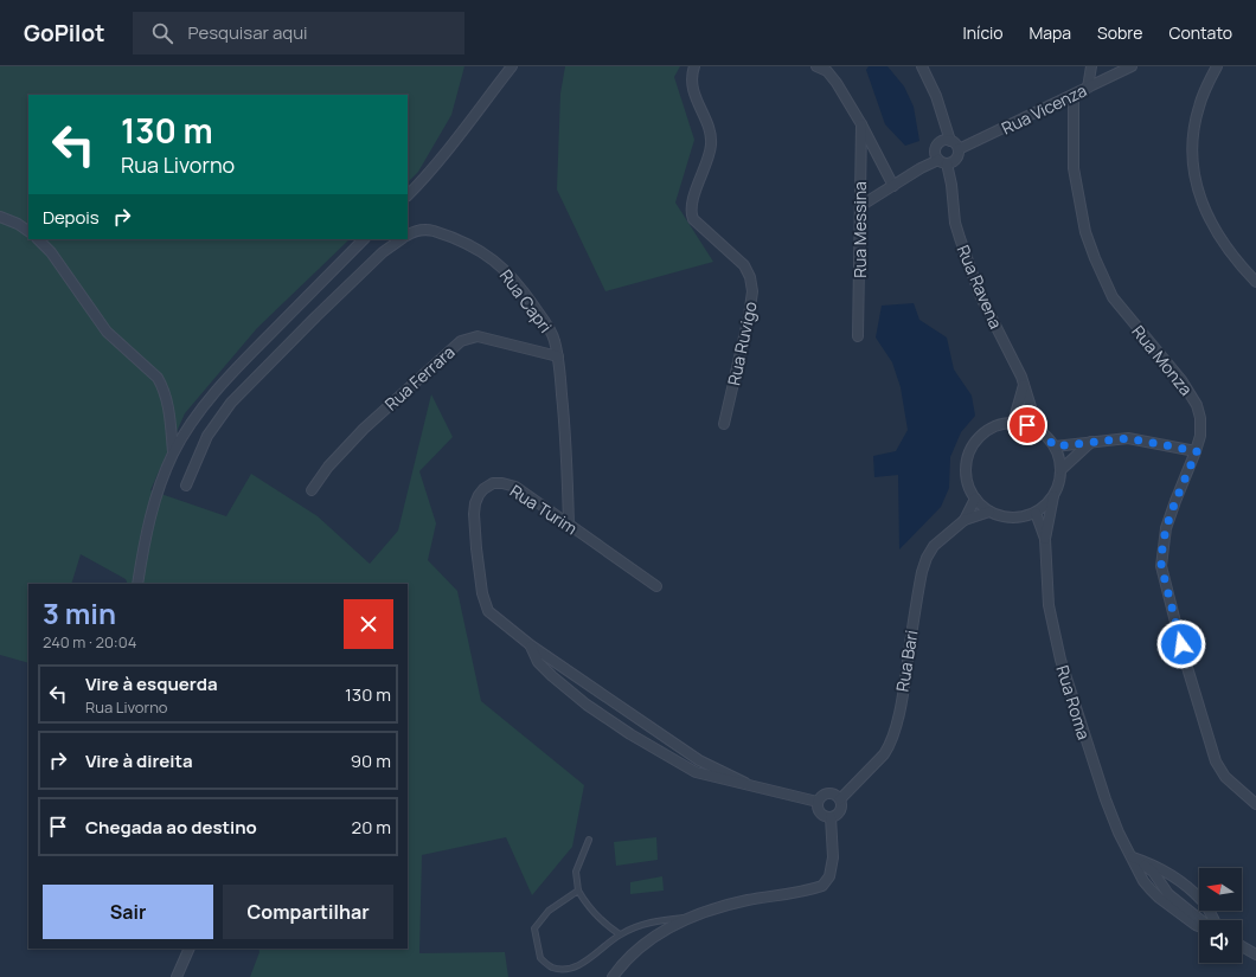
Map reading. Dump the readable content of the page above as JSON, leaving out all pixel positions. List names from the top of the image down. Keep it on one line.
{"streets":{"street":["Rua Vicenza","Rua Messina","Rua Ravena","Rua Capri","Rua Ruvigo","Rua Monza","Rua Ferrara","Rua Turim","Rua Bari","Rua Roma"]},"crossings":[["Rua Vicenza","Rua Monza"],["Rua Ravena","Rua Bari"],["Rua Ravena","Rua Roma"],["Rua Capri","Rua Ferrara"],["Rua Capri","Rua Turim"],["Rua Turim","Rua Bari"],["Rua Bari","Rua Roma"]],"north":"left","page":{"header":"GoPilot","search":"Pesquisar aqui","nav":["Início","Mapa","Sobre","Contato"],"turn":["130 m","Rua Livorno"],"then":"Depois","heading":["3 min","240 m · 20:04"],"list":[{"name":"Vire à esquerda","note":"Rua Livorno","value":"130 m"},{"name":"Vire à direita","value":"90 m"},{"name":"Chegada ao destino","value":"20 m"}],"buttons":["Sair","Compartilhar"]}}
